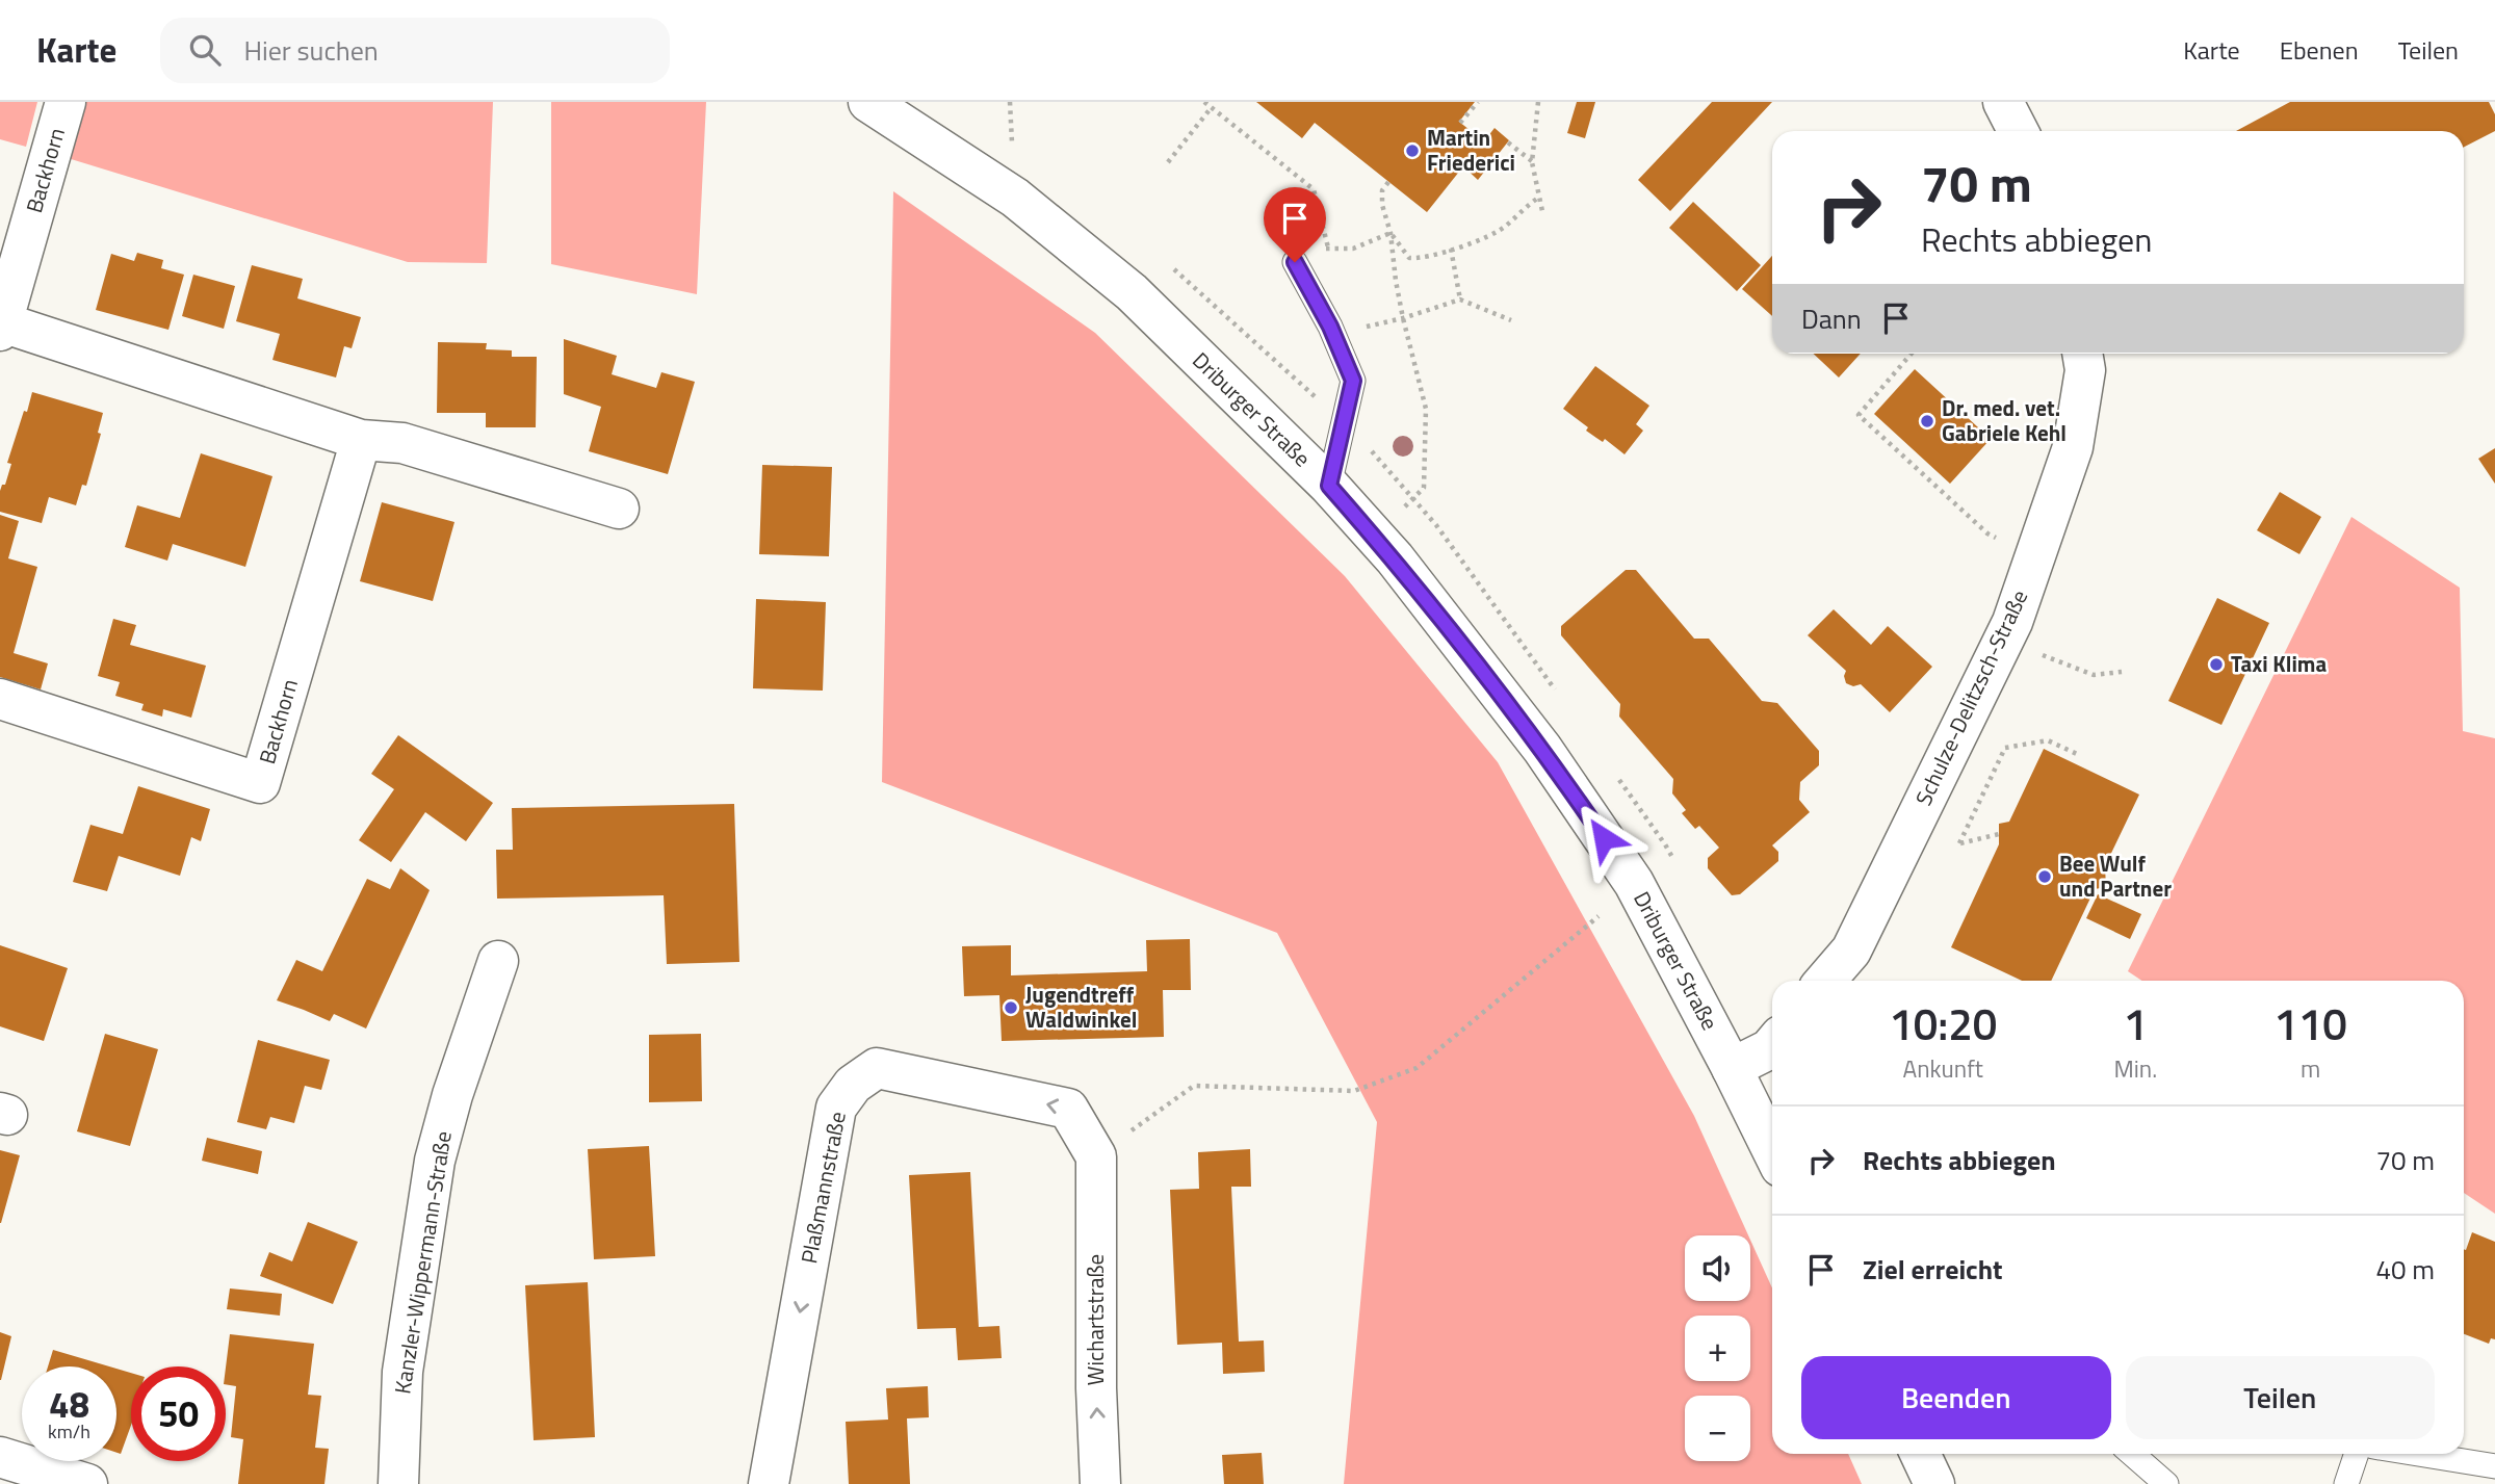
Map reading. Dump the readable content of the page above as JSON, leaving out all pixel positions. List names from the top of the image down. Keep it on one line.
{"streets":{"street":["Backhorn","Driburger Straße","Schulze-Delitzsch-Straße","Plaßmannstraße","Kanzler-Wippermann-Straße","Wichartstraße"]},"crossings":[["Plaßmannstraße","Wichartstraße"]],"one_way":["Wichartstraße"],"places":["Martin Friederici","Dr. med. vet. Gabriele Kehl","Taxi Klima","Bee Wulf und Partner","Jugendtreff Waldwinkel"],"page":{"header":"Karte","search":"Hier suchen","nav":["Karte","Ebenen","Teilen"],"turn":["70 m","Rechts abbiegen"],"then":"Dann","eta":["10:20","Ankunft","1","Min.","110","m"],"list":[{"name":"Rechts abbiegen","value":"70 m"},{"name":"Ziel erreicht","value":"40 m"}],"map_buttons":["+","−"],"buttons":["Beenden","Teilen"],"speed":"48 km/h","limit":"50"}}
